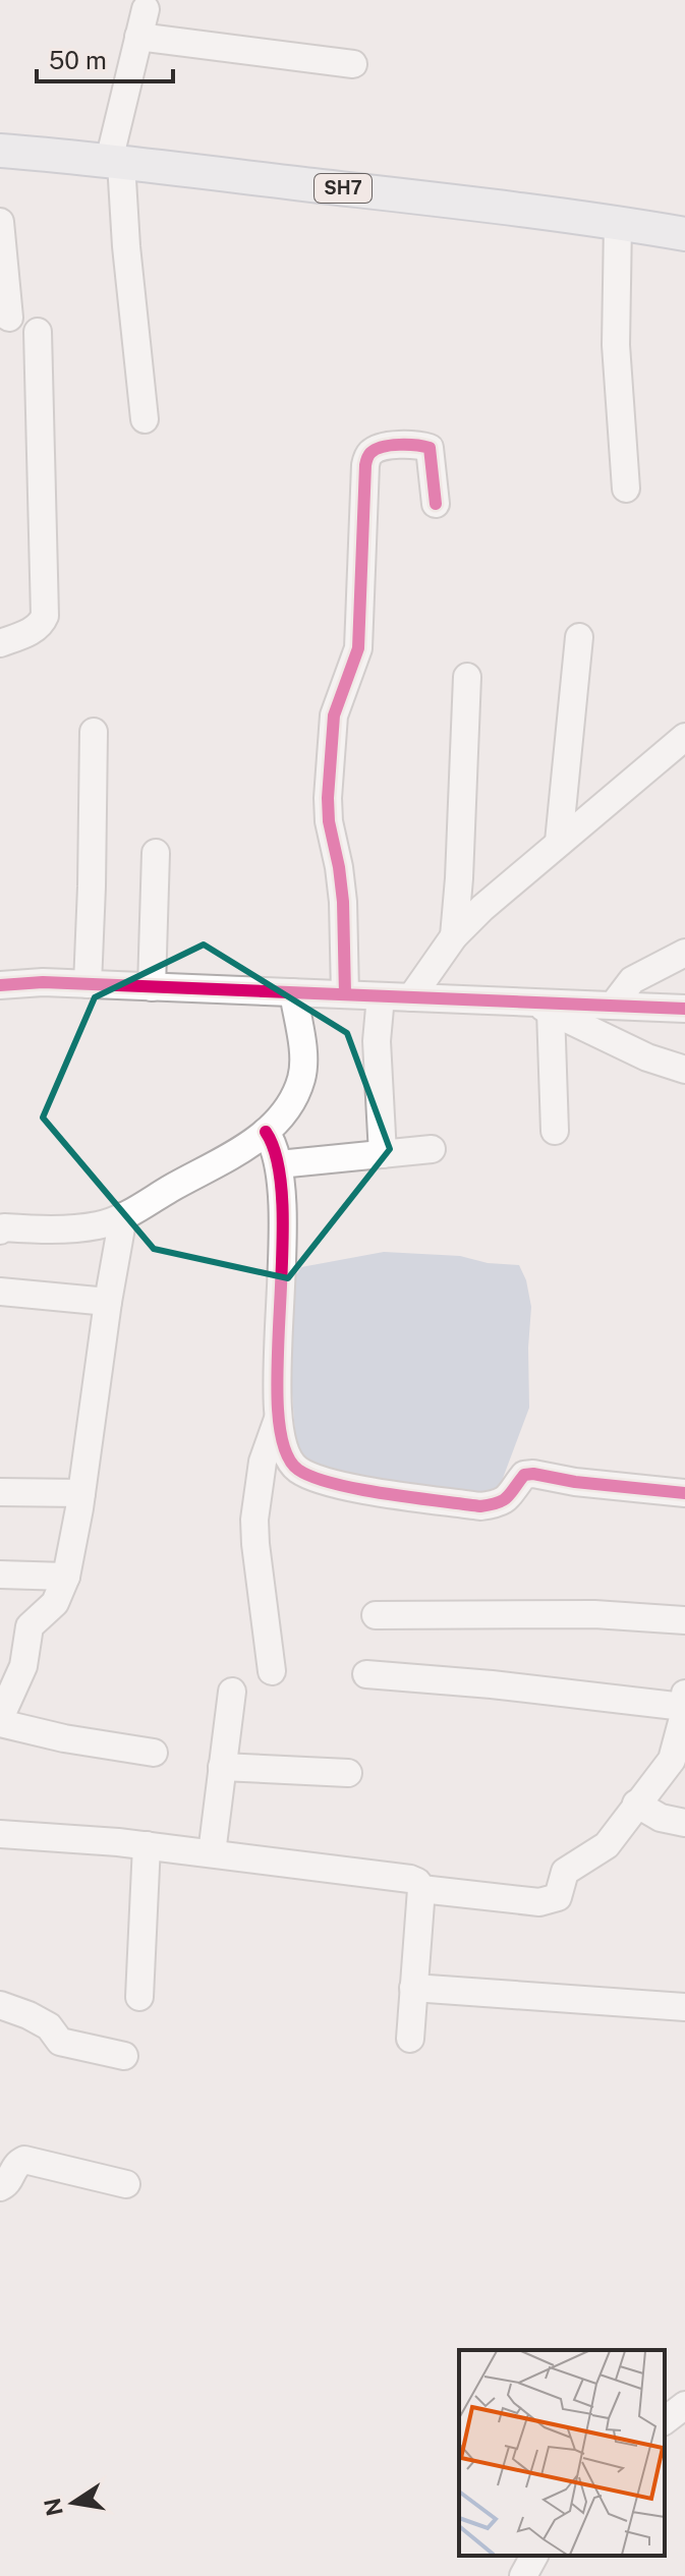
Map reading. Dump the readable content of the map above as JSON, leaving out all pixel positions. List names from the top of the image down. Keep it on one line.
{"streets":{"main road":["SH7"]},"scale_bar":"50 m","north":"left"}
